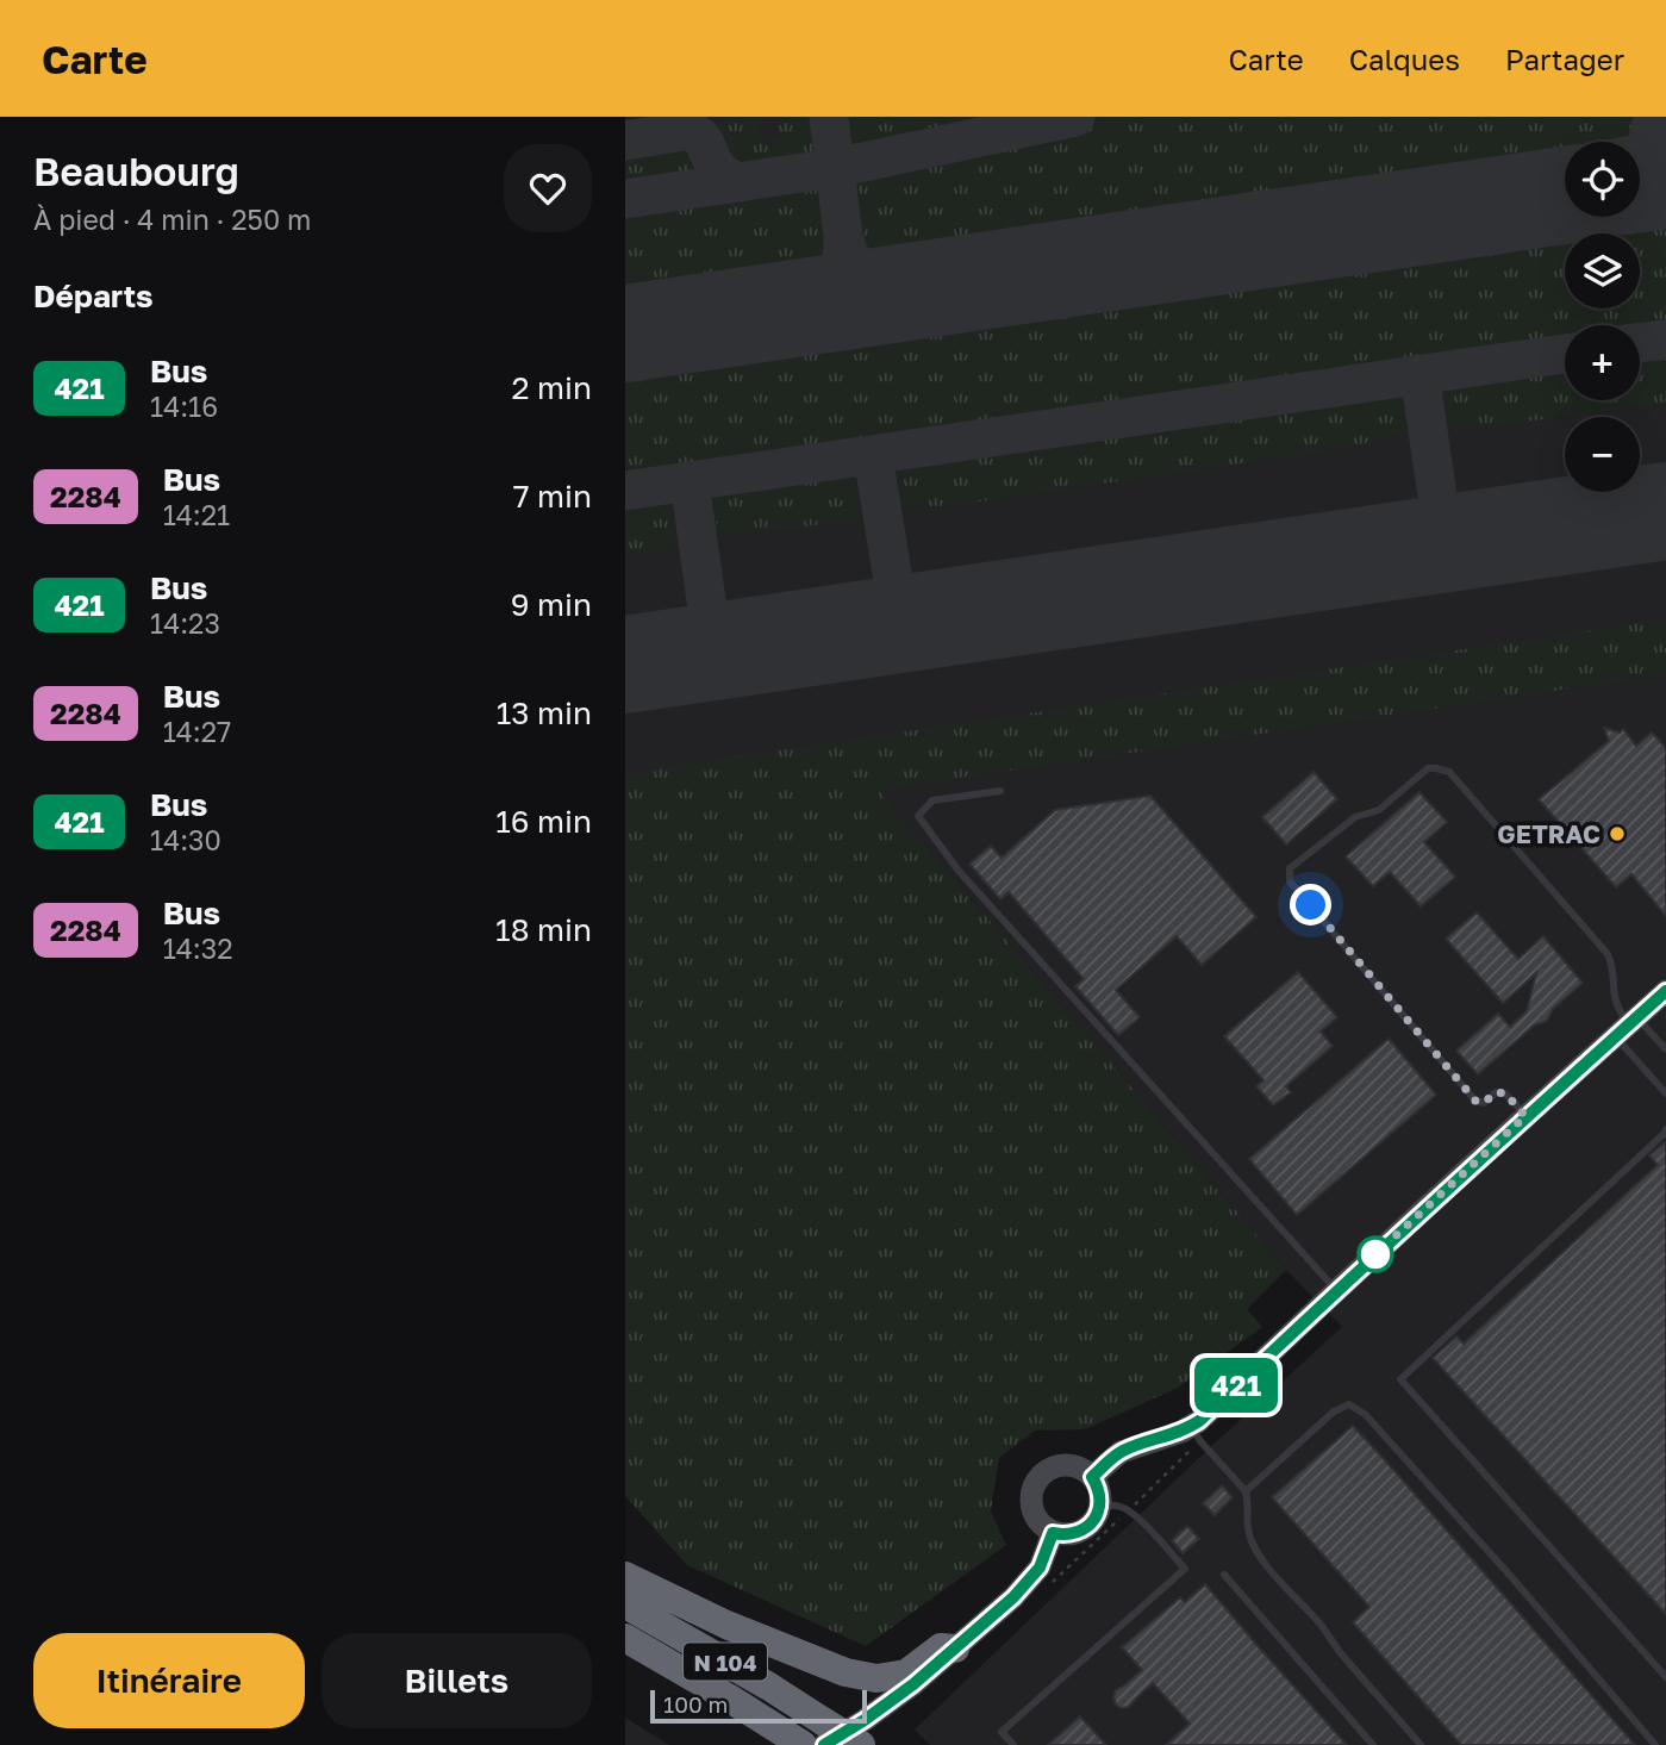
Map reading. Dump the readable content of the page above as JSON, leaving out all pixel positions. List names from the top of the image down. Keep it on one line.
{"streets":{"highway":["N 104"]},"places":["GETRAC"],"lines":["bus line 421"],"scale_bar":"100 m","page":{"header":"Carte","nav":["Carte","Calques","Partager"],"heading":[["Beaubourg","À pied · 4 min · 250 m"],"Départs"],"on_map":"421","map_buttons":["+","−"],"list":[{"mark":"421","name":"Bus","note":"14:16","value":"2 min"},{"mark":"2284","name":"Bus","note":"14:21","value":"7 min"},{"mark":"421","name":"Bus","note":"14:23","value":"9 min"},{"mark":"2284","name":"Bus","note":"14:27","value":"13 min"},{"mark":"421","name":"Bus","note":"14:30","value":"16 min"},{"mark":"2284","name":"Bus","note":"14:32","value":"18 min"}],"buttons":["Itinéraire","Billets"],"scale":"100 m"}}
